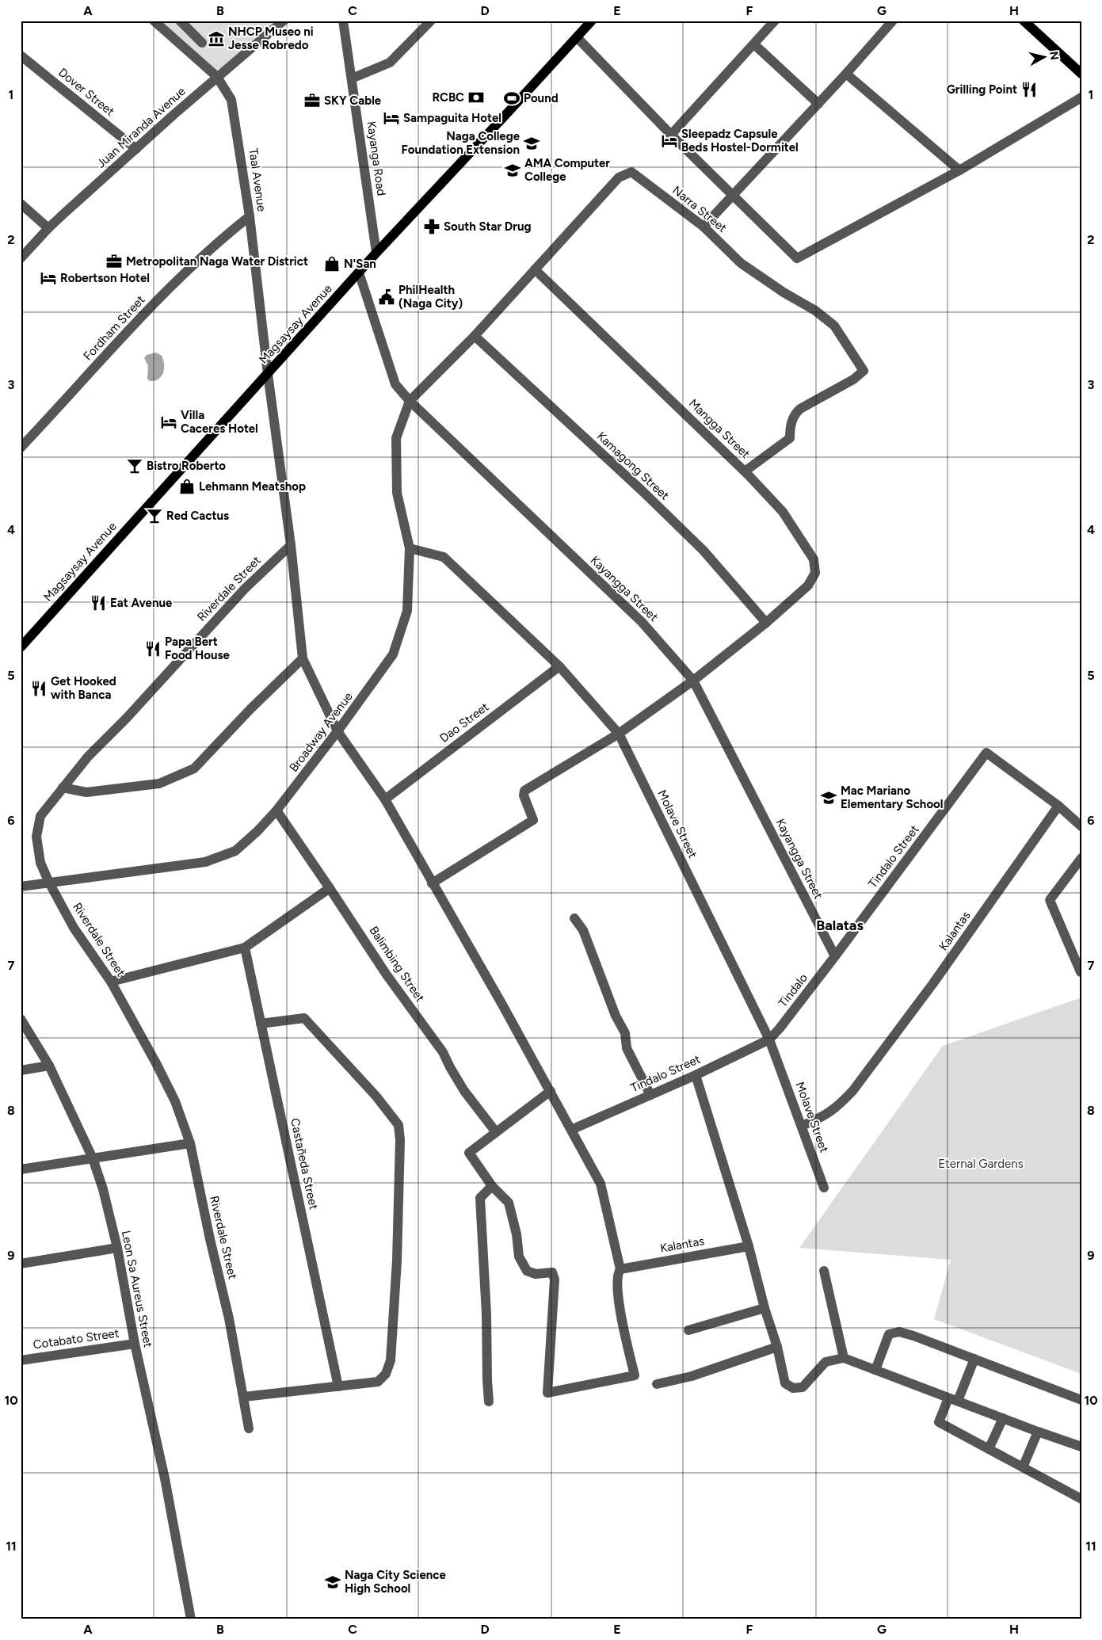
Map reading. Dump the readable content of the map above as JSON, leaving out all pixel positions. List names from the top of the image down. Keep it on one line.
{"streets":{"main road":["Magsaysay Avenue"],"street":["Dover Street","Juan Miranda Avenue","Kayanga Road","Taal Avenue","Narra Street","Fordham Street","Mangga Street","Kamagong Street","Riverdale Street","Kayangga Street","Dao Street","Broadway Avenue","Molave Street","Tindalo Street","Kalantas","Balimbing Street","Tindalo","Castañeda Street","Leon Sa Aureus Street","Cotabato Street"]},"crossings":[["Dover Street","Juan Miranda Avenue"],["Juan Miranda Avenue","Taal Avenue"],["Kayanga Road","Magsaysay Avenue"],["Taal Avenue","Magsaysay Avenue"],["Taal Avenue","Fordham Street"],["Taal Avenue","Mangga Street"],["Taal Avenue","Riverdale Street"],["Taal Avenue","Dao Street"],["Taal Avenue","Broadway Avenue"],["Taal Avenue","Tindalo Street"],["Taal Avenue","Kalantas"],["Narra Street","Mangga Street"],["Narra Street","Kamagong Street"],["Narra Street","Kayangga Street"],["Narra Street","Broadway Avenue"],["Magsaysay Avenue","Kayangga Street"],["Mangga Street","Kamagong Street"],["Mangga Street","Kayangga Street"],["Mangga Street","Molave Street"],["Riverdale Street","Broadway Avenue"],["Kayangga Street","Broadway Avenue"],["Kayangga Street","Tindalo Street"],["Kayangga Street","Tindalo"],["Dao Street","Molave Street"],["Broadway Avenue","Molave Street"],["Broadway Avenue","Balimbing Street"],["Molave Street","Tindalo Street"],["Molave Street","Kalantas"],["Molave Street","Tindalo"],["Tindalo Street","Kalantas"],["Tindalo Street","Tindalo"],["Leon Sa Aureus Street","Cotabato Street"]],"districts":["Balatas"],"parks":["Eternal Gardens"],"places":{"museum":["NHCP Museo ni Jesse Robredo"],"restaurant":["Grilling Point","Eat Avenue","Papa Bert Food House","Get Hooked with Banca"],"bank":["RCBC"],"sports":["Pound"],"office":["SKY Cable","Metropolitan Naga Water District"],"hotel":["Sampaguita Hotel","Sleepadz Capsule Beds Hostel-Dormitel","Robertson Hotel","Villa Caceres Hotel"],"school or university":["Naga College Foundation Extension","AMA Computer College","Mac Mariano Elementary School","Naga City Science High School"],"pharmacy":["South Star Drug"],"shop":["N'San","Lehmann Meatshop"],"public building":["PhilHealth (Naga City)"],"bar":["Bistro Roberto","Red Cactus"]},"north":"right","grid":{"columns":["A","B","C","D","E","F","G","H"],"rows":["1","2","3","4","5","6","7","8","9","10","11"]}}
